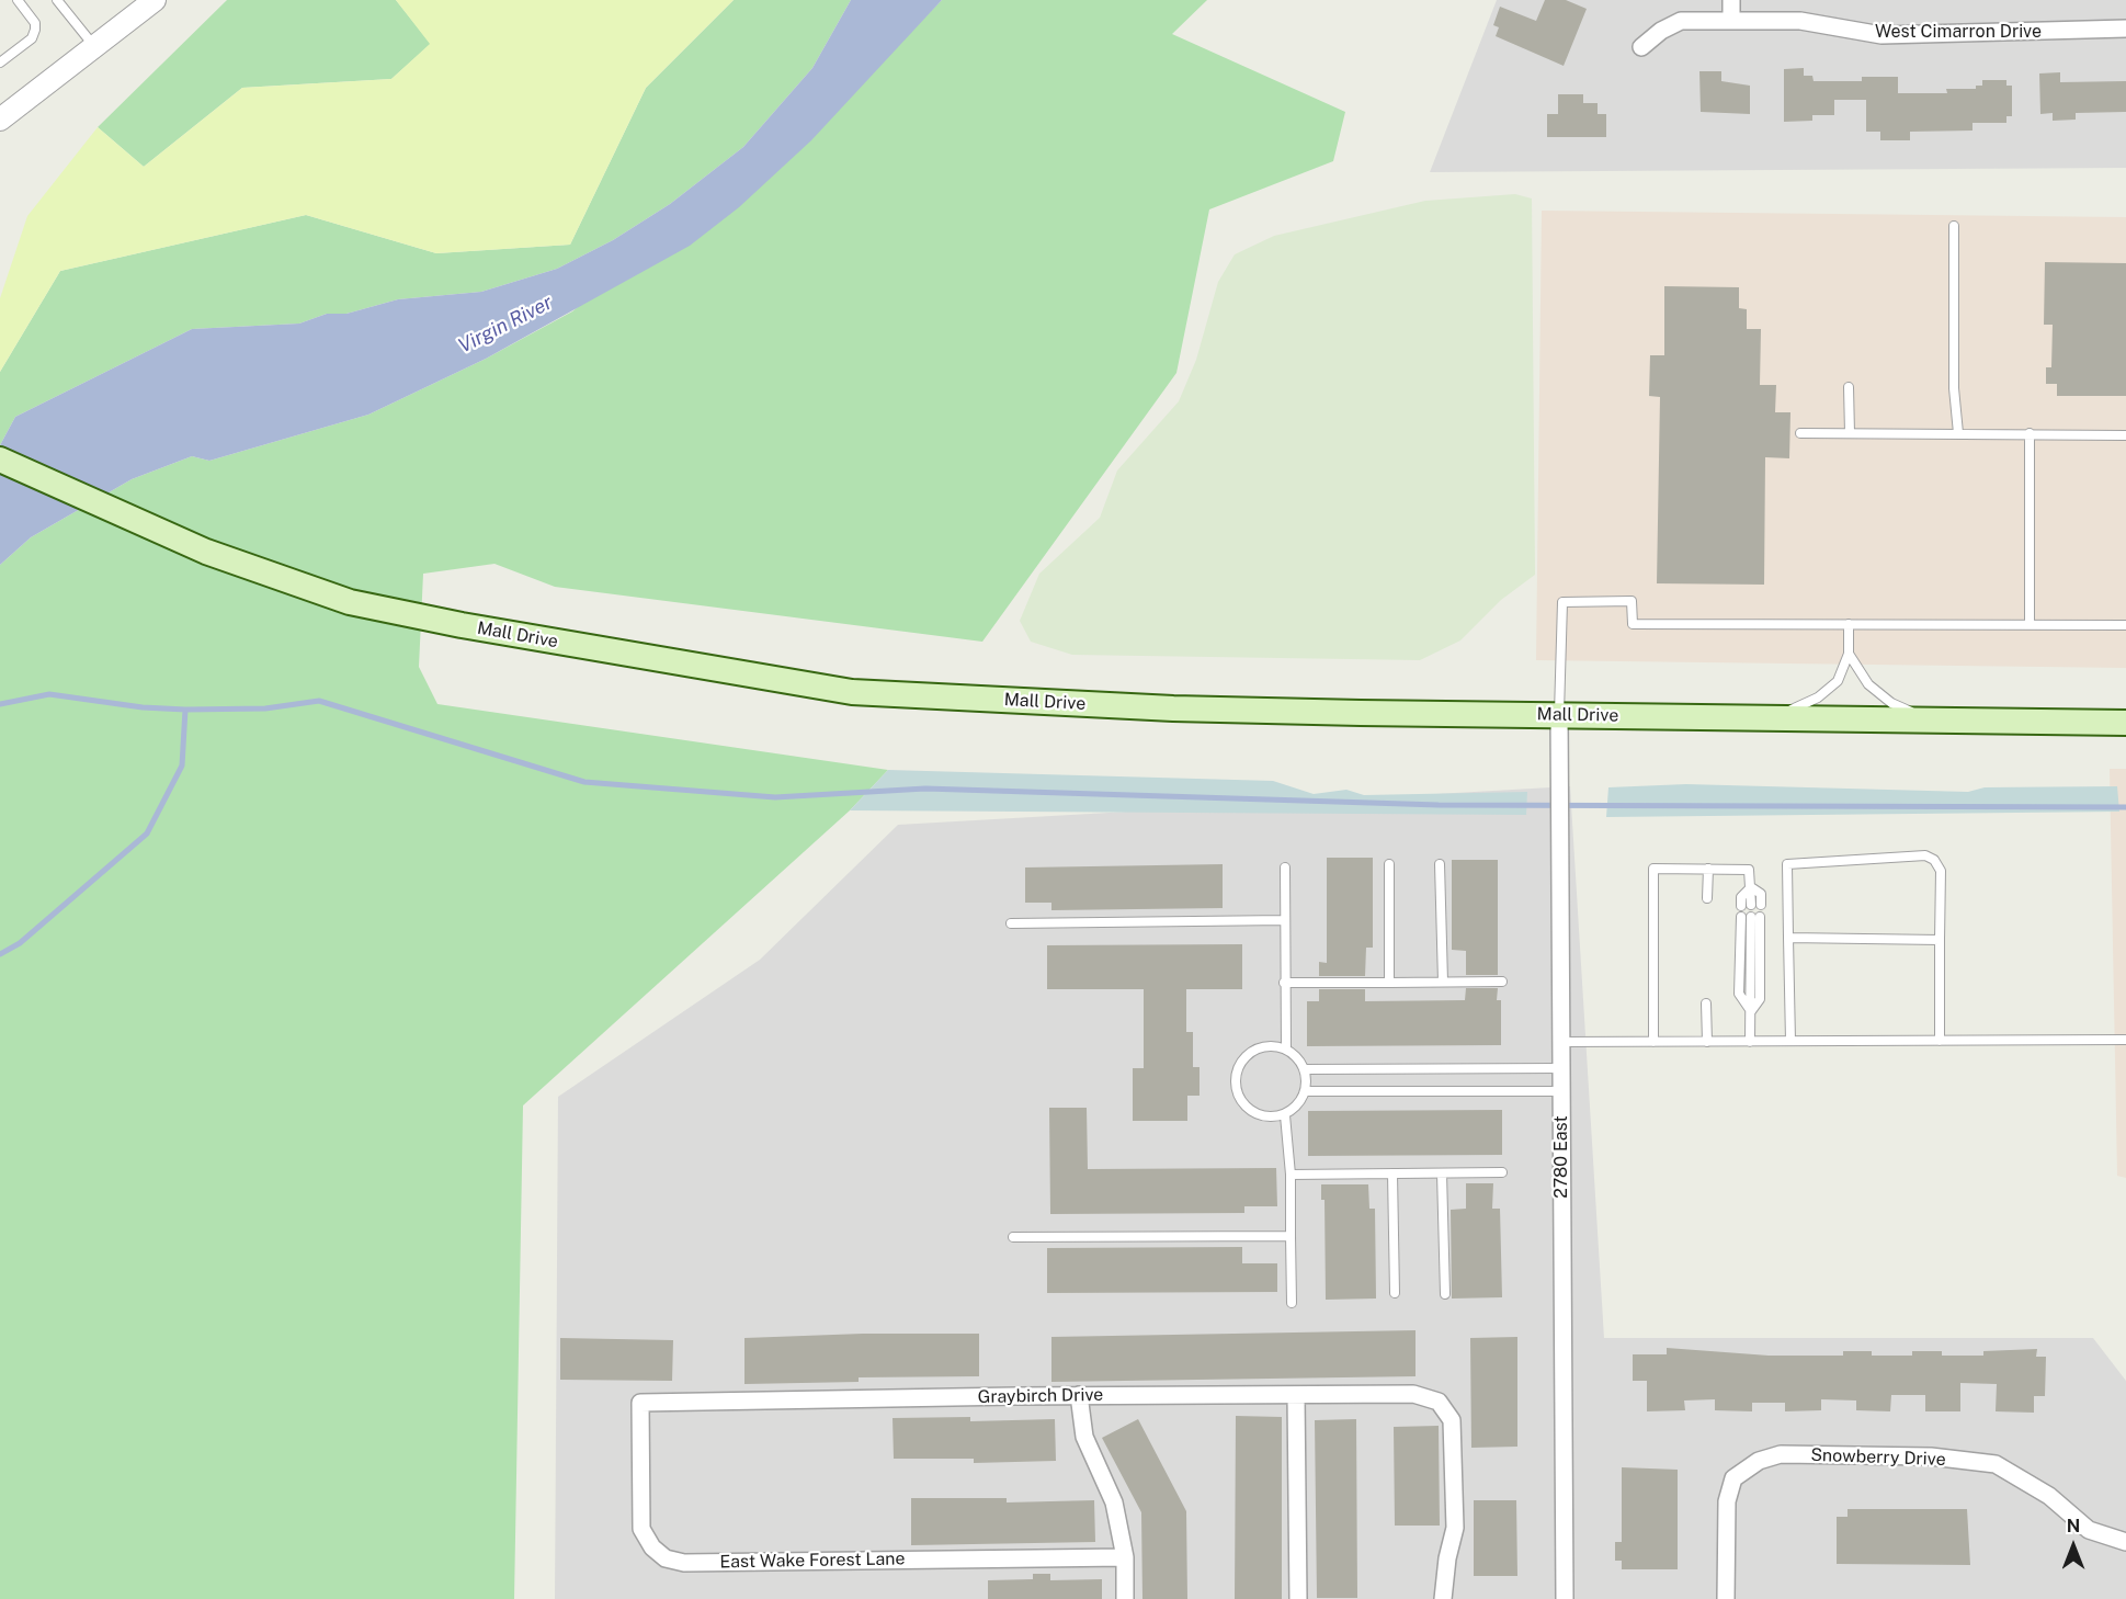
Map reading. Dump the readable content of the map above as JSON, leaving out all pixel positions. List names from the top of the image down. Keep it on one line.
{"streets":{"main road":["Mall Drive"],"street":["West Cimarron Drive","2780 East","Graybirch Drive","Snowberry Drive","East Wake Forest Lane"]},"crossings":[["Mall Drive","2780 East"],["Graybirch Drive","East Wake Forest Lane"]],"water":["Virgin River"],"north":"top"}
